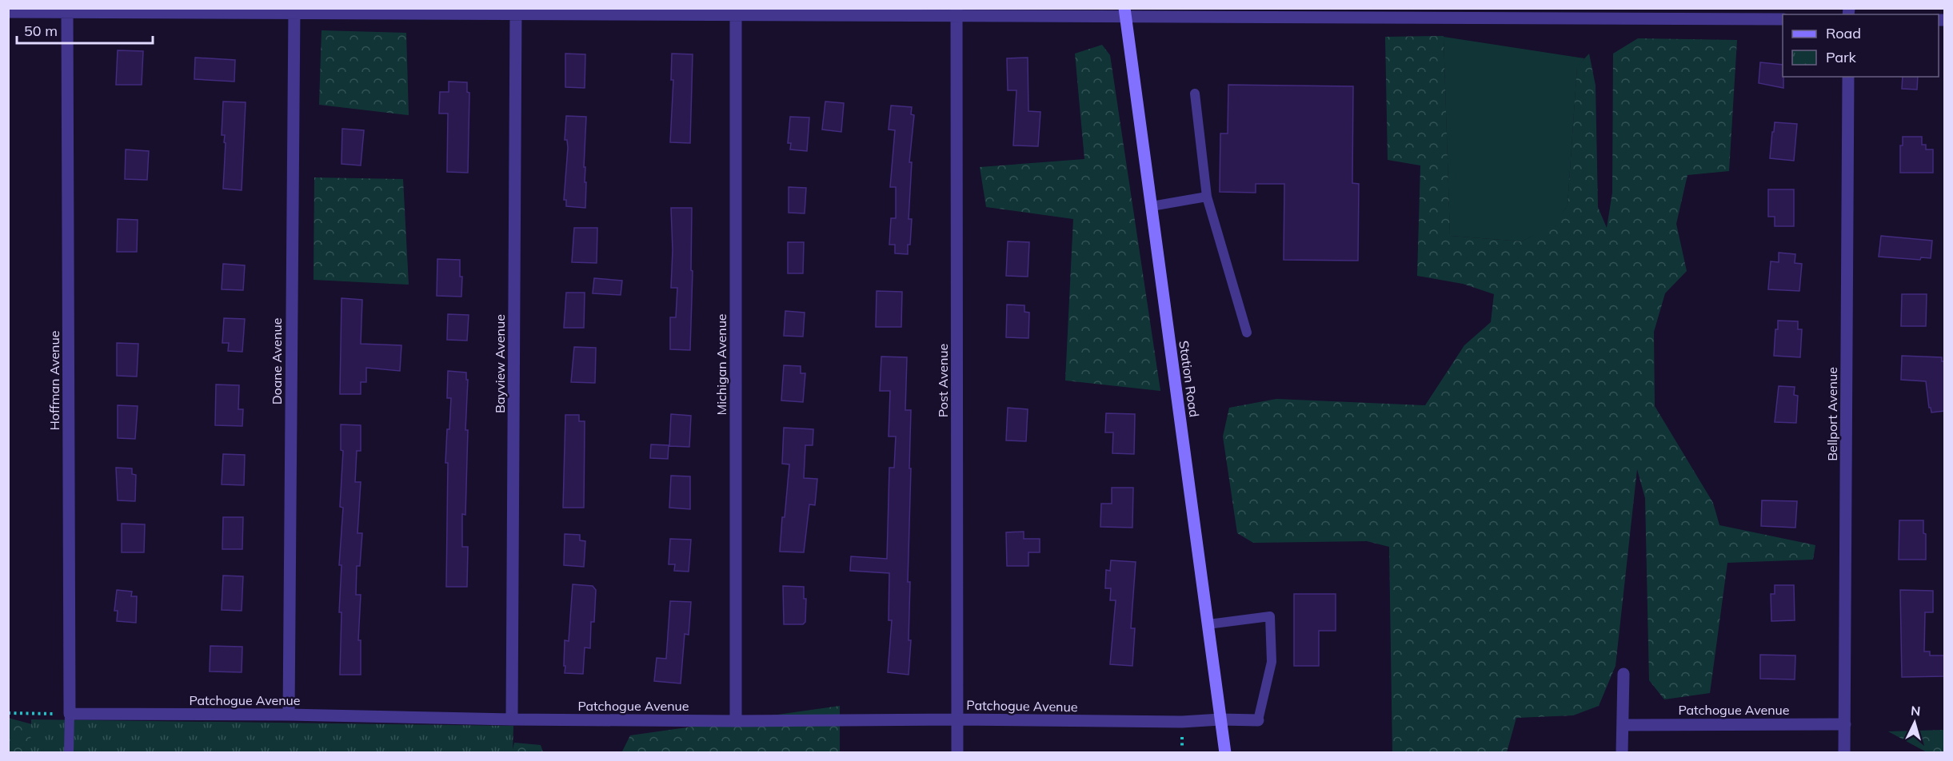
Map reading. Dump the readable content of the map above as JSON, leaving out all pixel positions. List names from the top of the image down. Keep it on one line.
{"streets":{"main road":["Station Road"],"street":["Doane Avenue","Bayview Avenue","Michigan Avenue","Hoffman Avenue","Post Avenue","Bellport Avenue","Patchogue Avenue"]},"crossings":[["Doane Avenue","Patchogue Avenue"],["Bayview Avenue","Patchogue Avenue"],["Michigan Avenue","Patchogue Avenue"],["Station Road","Patchogue Avenue"],["Hoffman Avenue","Patchogue Avenue"],["Post Avenue","Patchogue Avenue"],["Bellport Avenue","Patchogue Avenue"]],"legend":["Road","Park"],"scale_bar":"50 m","north":"top"}
